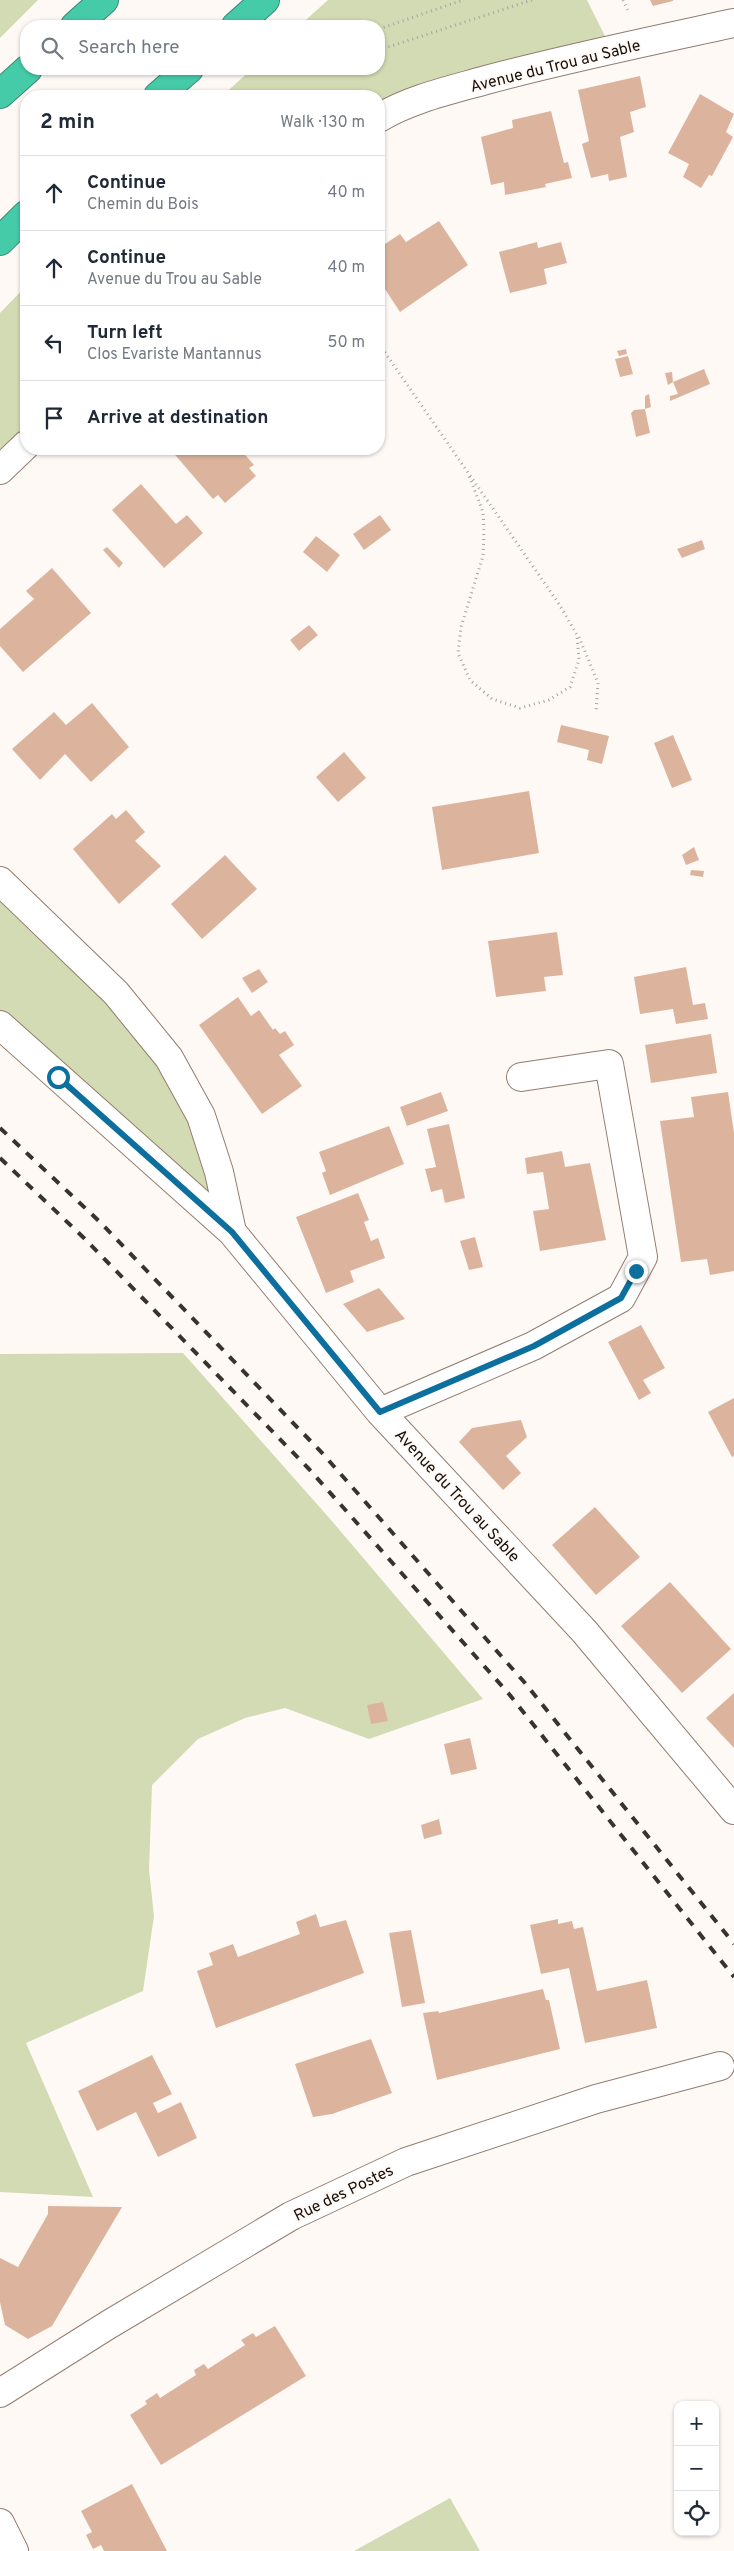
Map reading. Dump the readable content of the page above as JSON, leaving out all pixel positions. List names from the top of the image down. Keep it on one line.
{"streets":{"street":["Avenue du Trou au Sable","Rue des Postes"]},"page":{"search":"Search here","heading":["2 min","Walk · 130 m"],"list":[["Continue","Chemin du Bois","40 m"],["Continue","Avenue du Trou au Sable","40 m"],["Turn left","Clos Evariste Mantannus","50 m"],"Arrive at destination"],"map_buttons":["+","−"]}}
